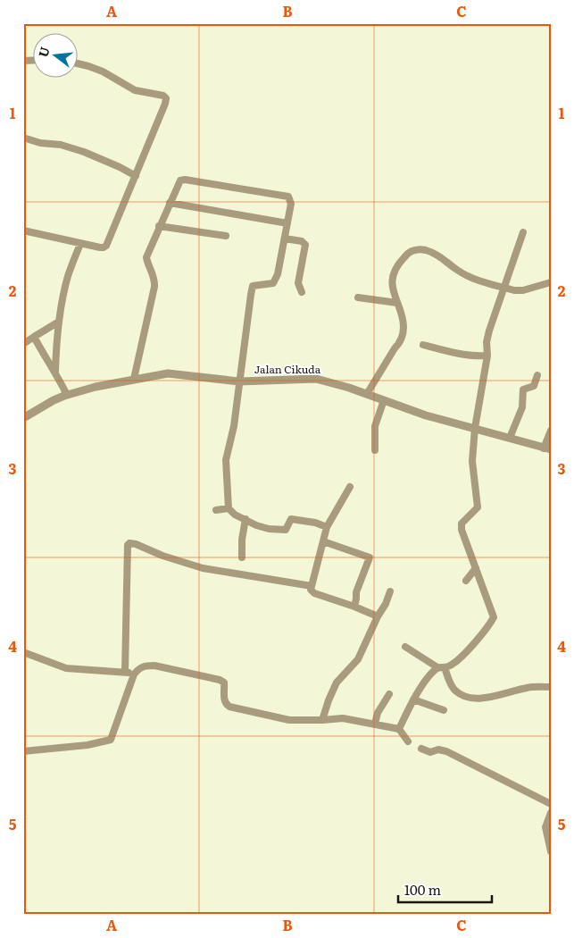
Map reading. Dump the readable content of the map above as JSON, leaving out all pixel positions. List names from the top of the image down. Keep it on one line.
{"streets":{"street":["Jalan Cikuda"]},"scale_bar":"100 m","north":"left","grid":{"columns":["A","B","C"],"rows":["1","2","3","4","5"]}}
